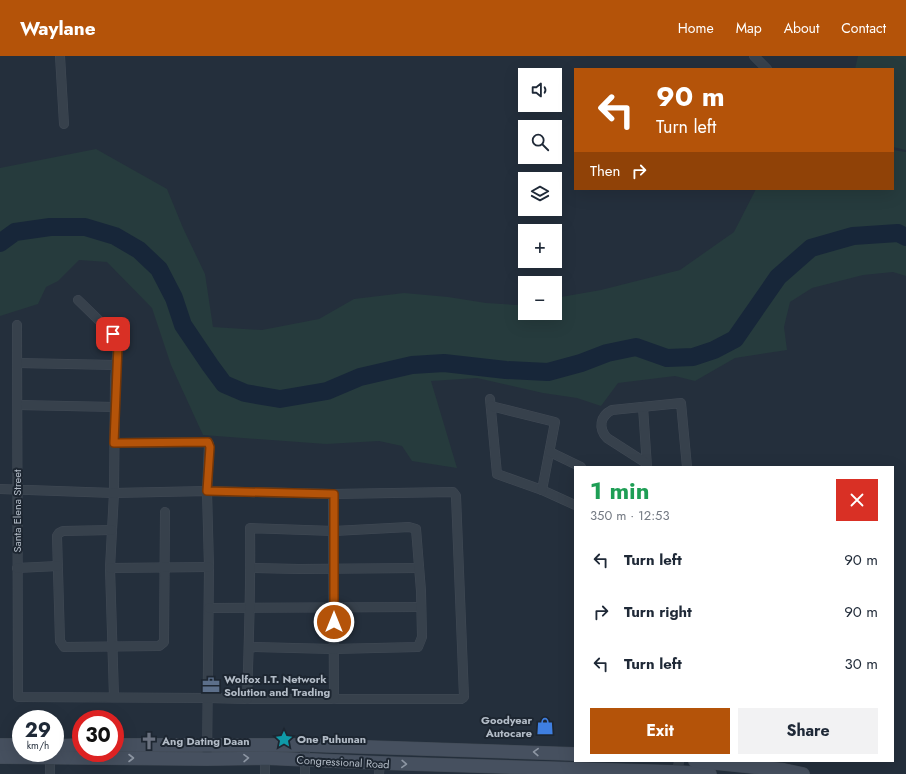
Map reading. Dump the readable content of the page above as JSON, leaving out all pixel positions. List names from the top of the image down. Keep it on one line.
{"streets":{"main road":["Congressional Road"],"street":["Santa Elena Street"]},"places":{"office":["Wolfox I.T. Network Solution and Trading"],"shop":["Goodyear Autocare"],"place":["One Puhunan"],"church":["Ang Dating Daan"]},"page":{"header":"Waylane","nav":["Home","Map","About","Contact"],"map_buttons":["+","−"],"turn":["90 m","Turn left"],"then":"Then","heading":["1 min","350 m · 12:53"],"list":[{"name":"Turn left","value":"90 m"},{"name":"Turn right","value":"90 m"},{"name":"Turn left","value":"30 m"}],"buttons":["Exit","Share"],"speed":"29 km/h","limit":"30"}}
